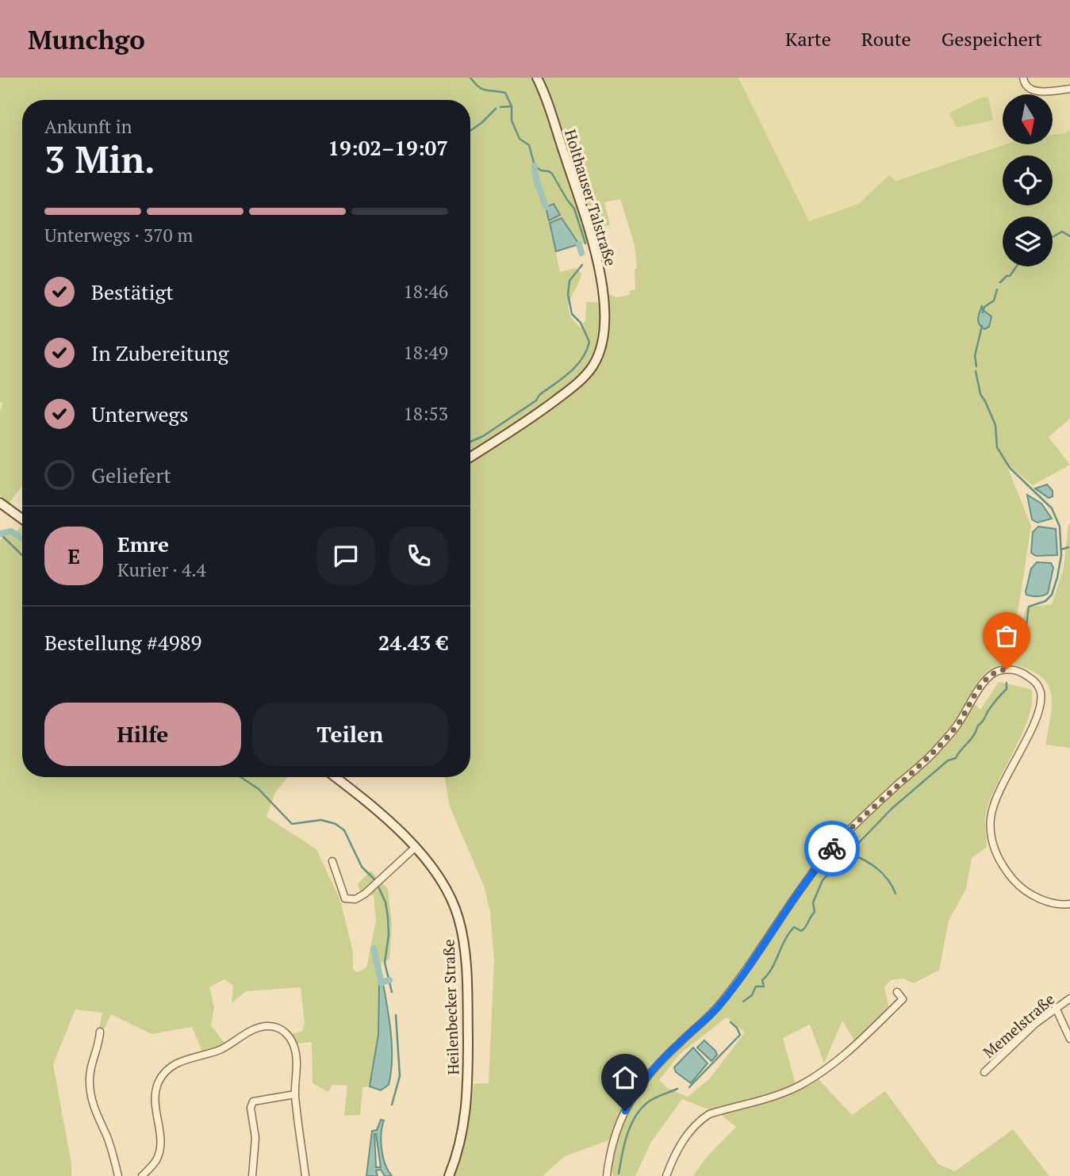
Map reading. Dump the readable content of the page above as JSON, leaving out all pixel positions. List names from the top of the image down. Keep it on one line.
{"streets":{"main road":["Holthauser Talstraße","Heilenbecker Straße"],"street":["Memelstraße"]},"north":"bottom","page":{"header":"Munchgo","nav":["Karte","Route","Gespeichert"],"heading":["3 Min.","Ankunft in","19:02–19:07"],"panel":["Emre","Kurier · 4.4","Bestellung #4989","24.43 €"],"bar":"Unterwegs · 370 m","list":[["Bestätigt","18:46"],["In Zubereitung","18:49"],["Unterwegs","18:53"],"Geliefert"],"round":"E","buttons":["Hilfe","Teilen"]}}
